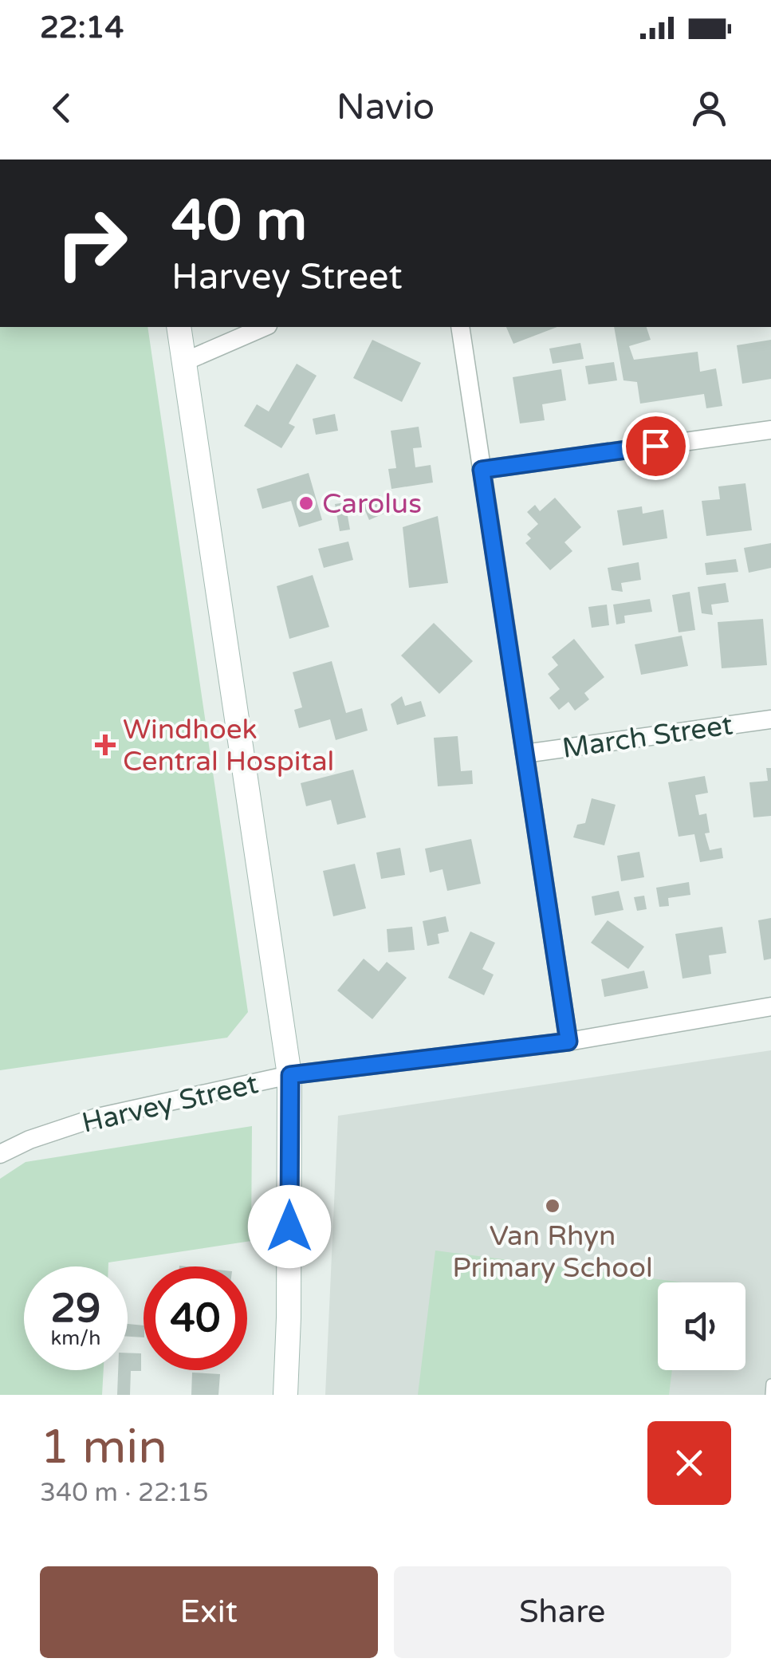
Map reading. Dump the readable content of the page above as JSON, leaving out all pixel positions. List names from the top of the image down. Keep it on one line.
{"streets":{"street":["March Street","Harvey Street"]},"places":{"other":["Carolus","Van Rhyn Primary School"],"health":["Windhoek Central Hospital"]},"page":{"status":"22:14","header":"Navio","turn":["40 m","Harvey Street"],"speed":"29 km/h","limit":"40","heading":["1 min","340 m · 22:15"],"buttons":["Exit","Share"]}}
